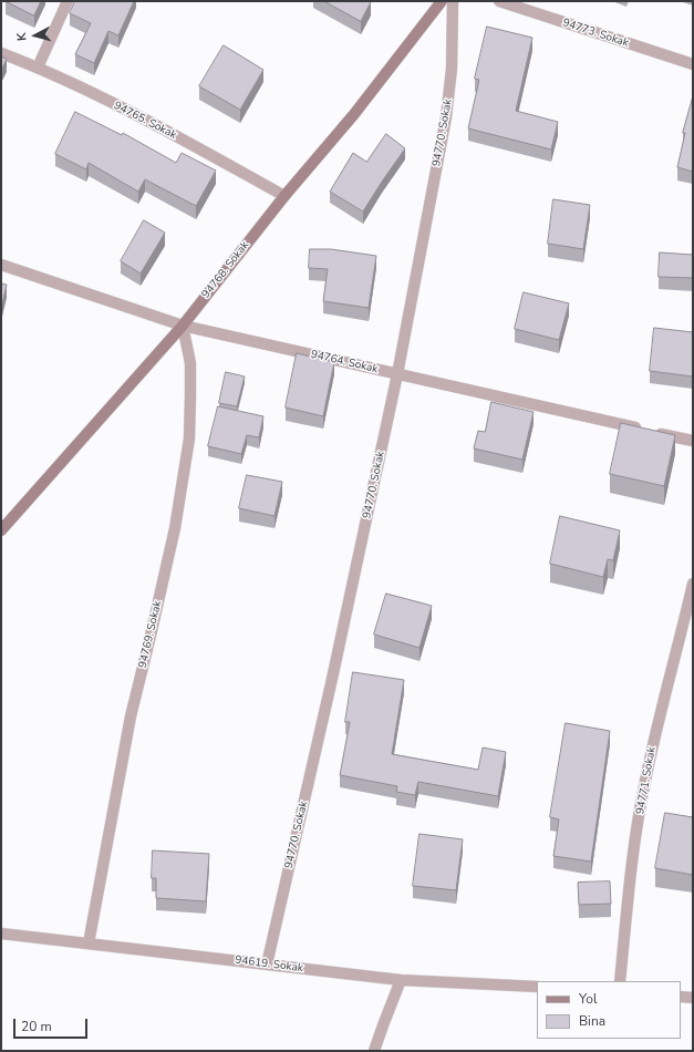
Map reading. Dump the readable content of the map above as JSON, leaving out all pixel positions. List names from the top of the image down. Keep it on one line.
{"streets":{"street":["94773. Sokak","94765. Sokak","94770. Sokak","94768. Sokak","94764. Sokak","94769. Sokak","94771. Sokak","94619. Sokak"]},"crossings":[["94765. Sokak","94768. Sokak"],["94770. Sokak","94764. Sokak"],["94770. Sokak","94619. Sokak"],["94768. Sokak","94764. Sokak"],["94768. Sokak","94769. Sokak"],["94764. Sokak","94769. Sokak"],["94769. Sokak","94619. Sokak"]],"legend":["Yol","Bina"],"scale_bar":"20 m","north":"left"}
